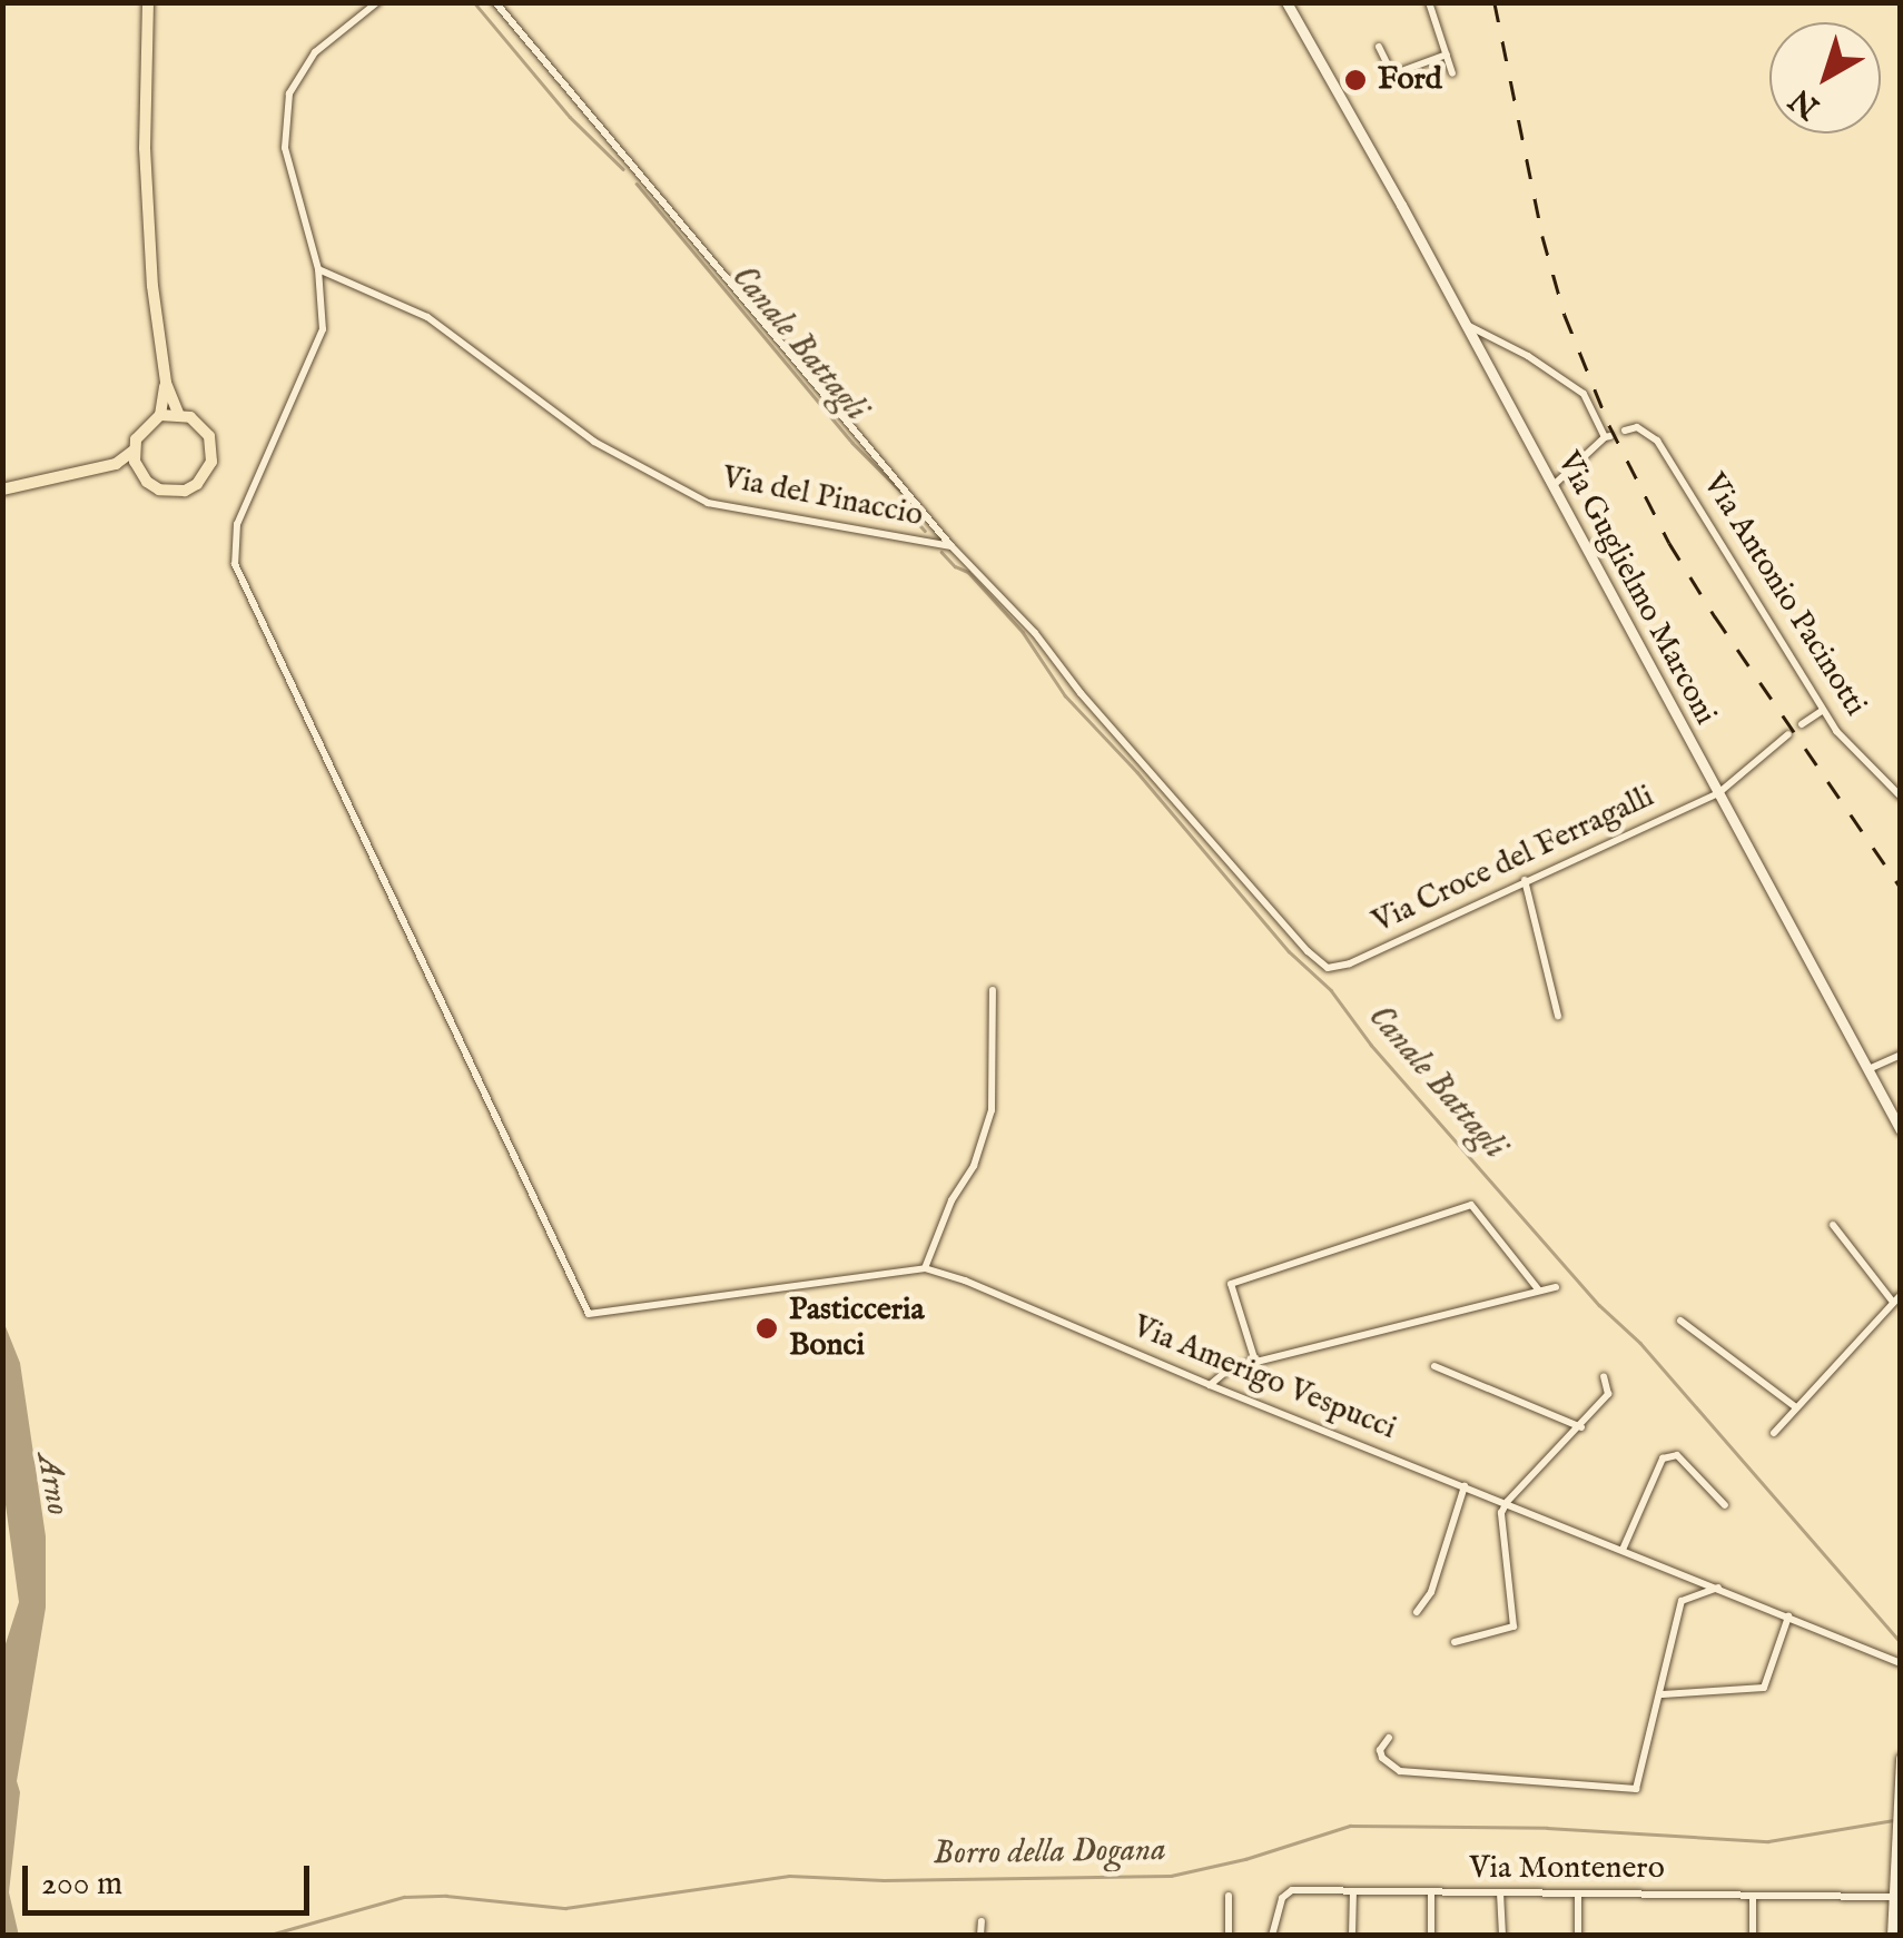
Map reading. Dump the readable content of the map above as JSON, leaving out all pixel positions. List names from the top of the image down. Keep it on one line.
{"streets":{"street":["Via del Pinaccio","Via Guglielmo Marconi","Via Antonio Pacinotti","Via Croce del Ferragalli","Via Amerigo Vespucci","Via Montenero"]},"crossings":[["Via del Pinaccio","Via Croce del Ferragalli"],["Via del Pinaccio","Via Amerigo Vespucci"],["Via Guglielmo Marconi","Via Croce del Ferragalli"]],"water":["Canale Battagli","Arno","Borro della Dogana"],"places":["Ford","Pasticceria Bonci"],"scale_bar":"200 m","north":"bottom left"}
